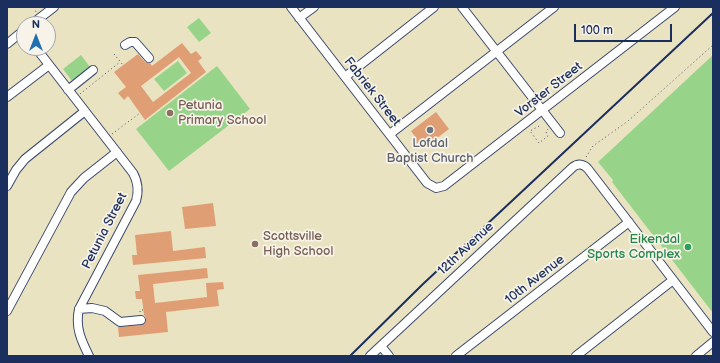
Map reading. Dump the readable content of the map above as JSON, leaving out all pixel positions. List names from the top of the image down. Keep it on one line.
{"streets":{"street":["Vorster Street","Fabriek Street","Petunia Street","12th Avenue","10th Avenue"]},"crossings":[["Vorster Street","Fabriek Street"]],"places":["Petunia Primary School","Lofdal Baptist Church","Scottsville High School","Eikendal Sports Complex"],"scale_bar":"100 m","north":"top"}
